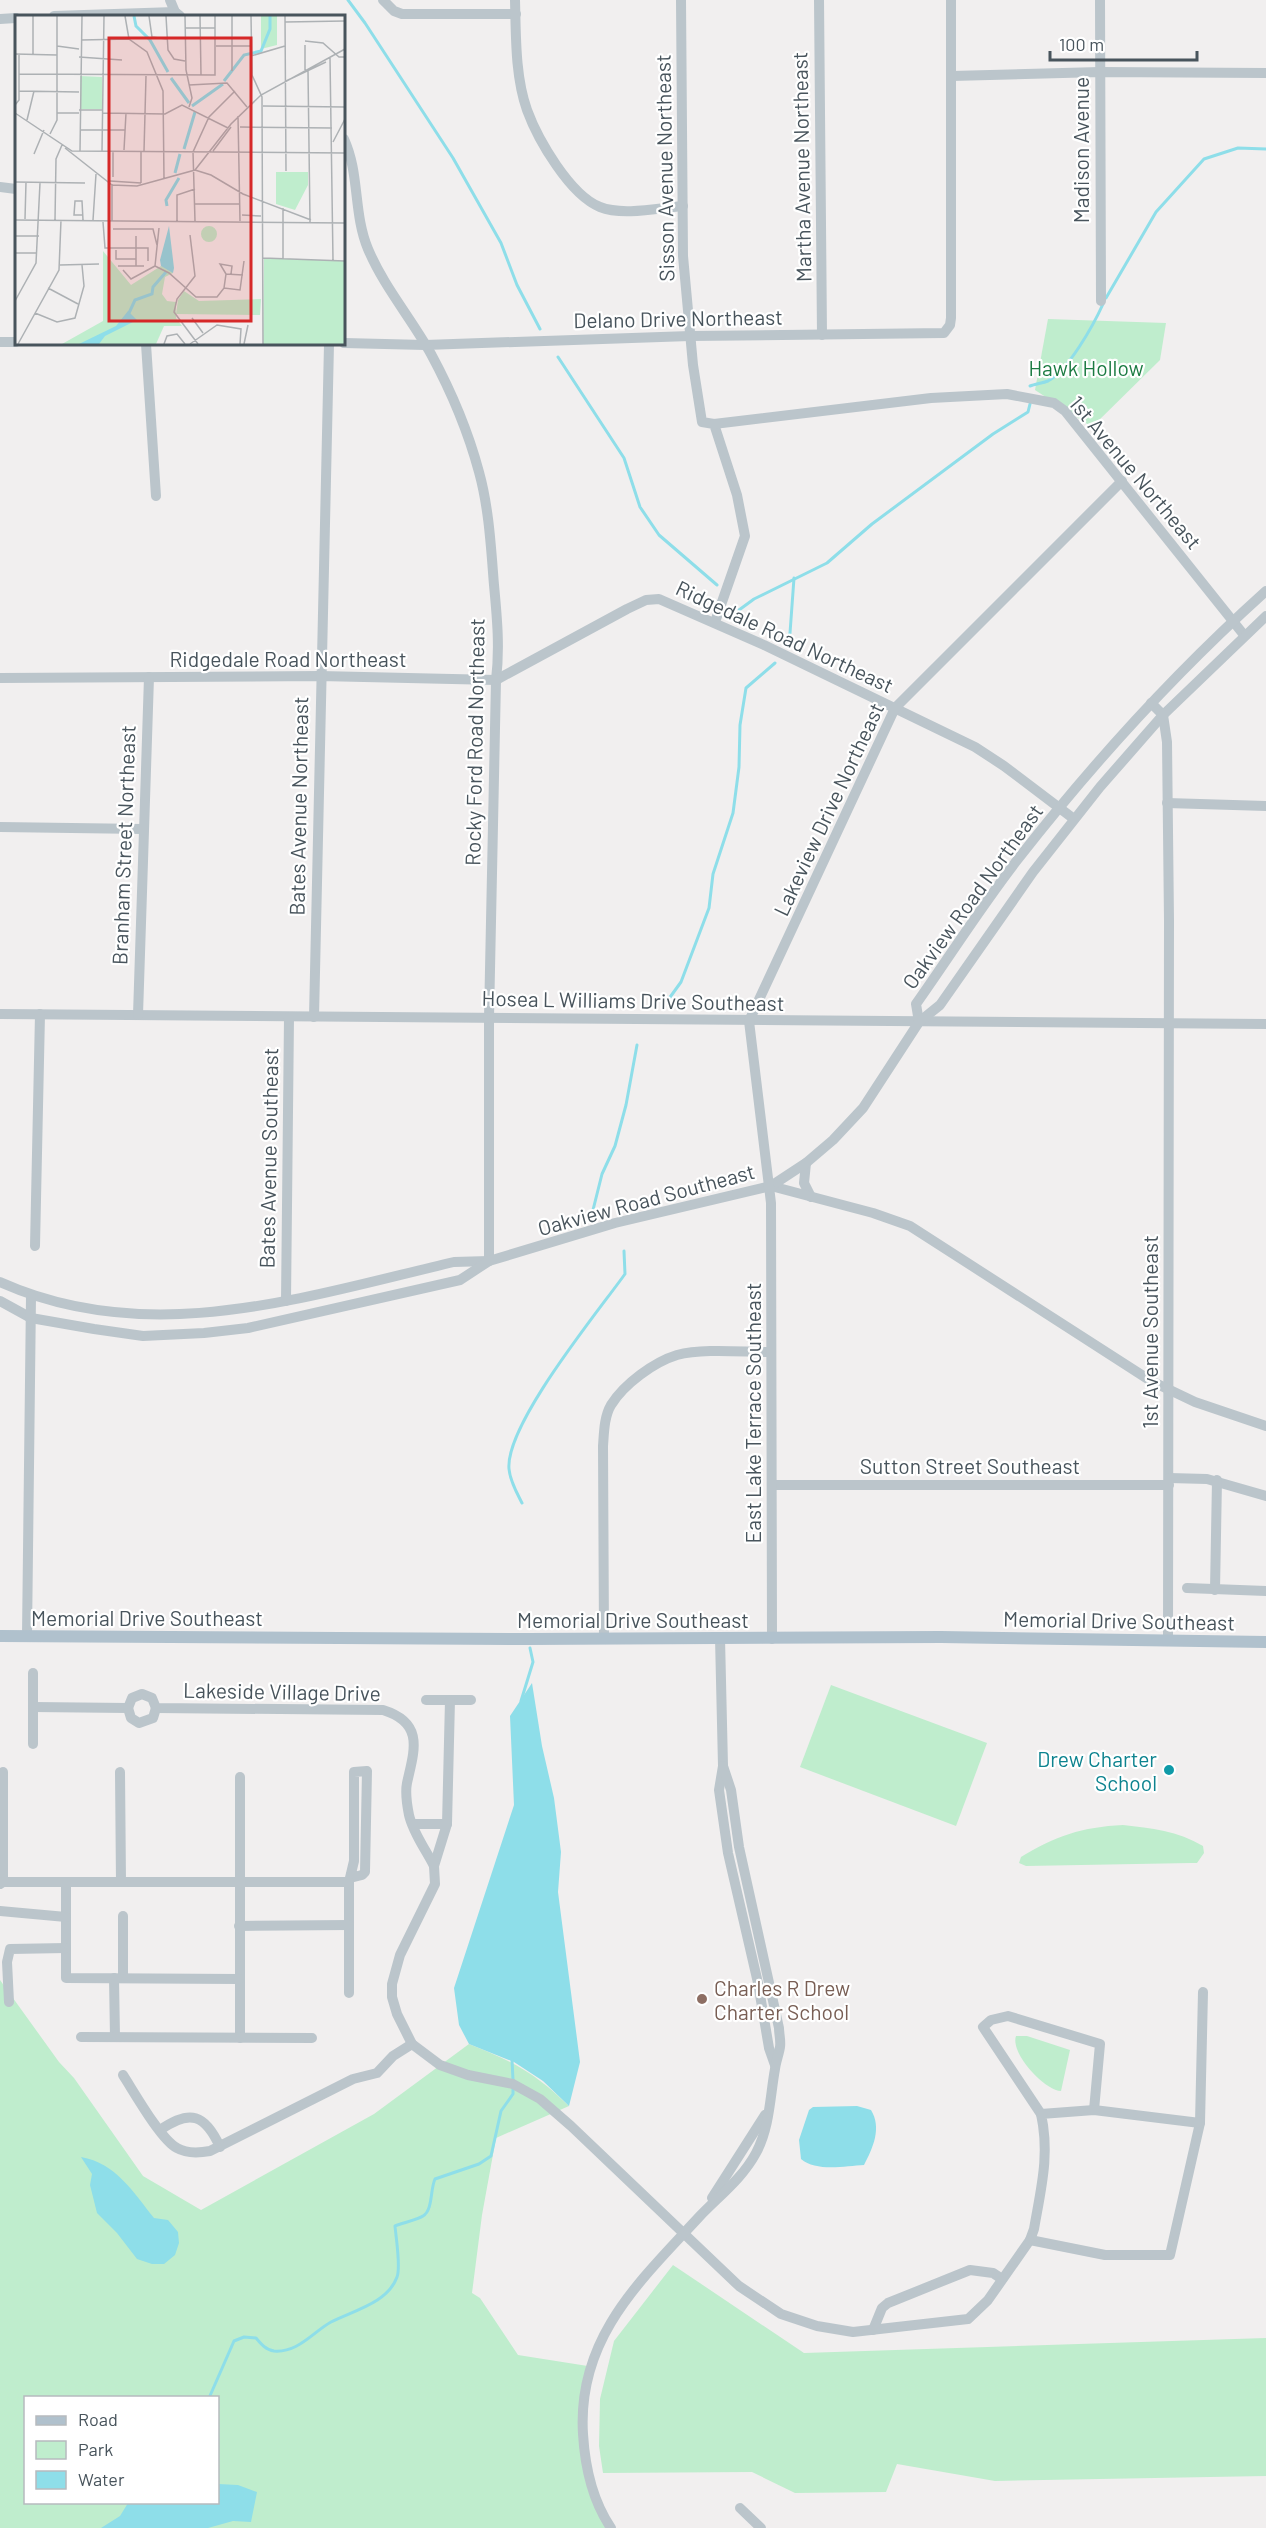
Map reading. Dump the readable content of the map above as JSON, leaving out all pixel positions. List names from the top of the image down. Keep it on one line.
{"streets":{"main road":["Memorial Drive Southeast"],"street":["Madison Avenue","Martha Avenue Northeast","Sisson Avenue Northeast","Delano Drive Northeast","1st Avenue Northeast","Ridgedale Road Northeast","Rocky Ford Road Northeast","Bates Avenue Northeast","Lakeview Drive Northeast","Branham Street Northeast","Oakview Road Northeast","Hosea L Williams Drive Southeast","Bates Avenue Southeast","Oakview Road Southeast","1st Avenue Southeast","East Lake Terrace Southeast","Sutton Street Southeast","Lakeside Village Drive"]},"crossings":[["Martha Avenue Northeast","Delano Drive Northeast"],["Sisson Avenue Northeast","Delano Drive Northeast"],["Sisson Avenue Northeast","1st Avenue Northeast"],["Delano Drive Northeast","Rocky Ford Road Northeast"],["1st Avenue Northeast","Lakeview Drive Northeast"],["1st Avenue Northeast","Oakview Road Northeast"],["Ridgedale Road Northeast","Rocky Ford Road Northeast"],["Ridgedale Road Northeast","Bates Avenue Northeast"],["Ridgedale Road Northeast","Lakeview Drive Northeast"],["Ridgedale Road Northeast","Branham Street Northeast"],["Ridgedale Road Northeast","Oakview Road Northeast"],["Rocky Ford Road Northeast","Hosea L Williams Drive Southeast"],["Rocky Ford Road Northeast","Oakview Road Southeast"],["Bates Avenue Northeast","Hosea L Williams Drive Southeast"],["Lakeview Drive Northeast","Hosea L Williams Drive Southeast"],["Lakeview Drive Northeast","East Lake Terrace Southeast"],["Branham Street Northeast","Hosea L Williams Drive Southeast"],["Oakview Road Northeast","Hosea L Williams Drive Southeast"],["Oakview Road Northeast","Oakview Road Southeast"],["Hosea L Williams Drive Southeast","Bates Avenue Southeast"],["Hosea L Williams Drive Southeast","Oakview Road Southeast"],["Hosea L Williams Drive Southeast","1st Avenue Southeast"],["Hosea L Williams Drive Southeast","East Lake Terrace Southeast"],["Bates Avenue Southeast","Oakview Road Southeast"],["Oakview Road Southeast","East Lake Terrace Southeast"],["1st Avenue Southeast","Sutton Street Southeast"],["1st Avenue Southeast","Memorial Drive Southeast"],["East Lake Terrace Southeast","Sutton Street Southeast"],["East Lake Terrace Southeast","Memorial Drive Southeast"]],"parks":["Hawk Hollow"],"places":["Drew Charter School","Charles R Drew Charter School"],"legend":["Road","Park","Water"],"scale_bar":"100 m"}
